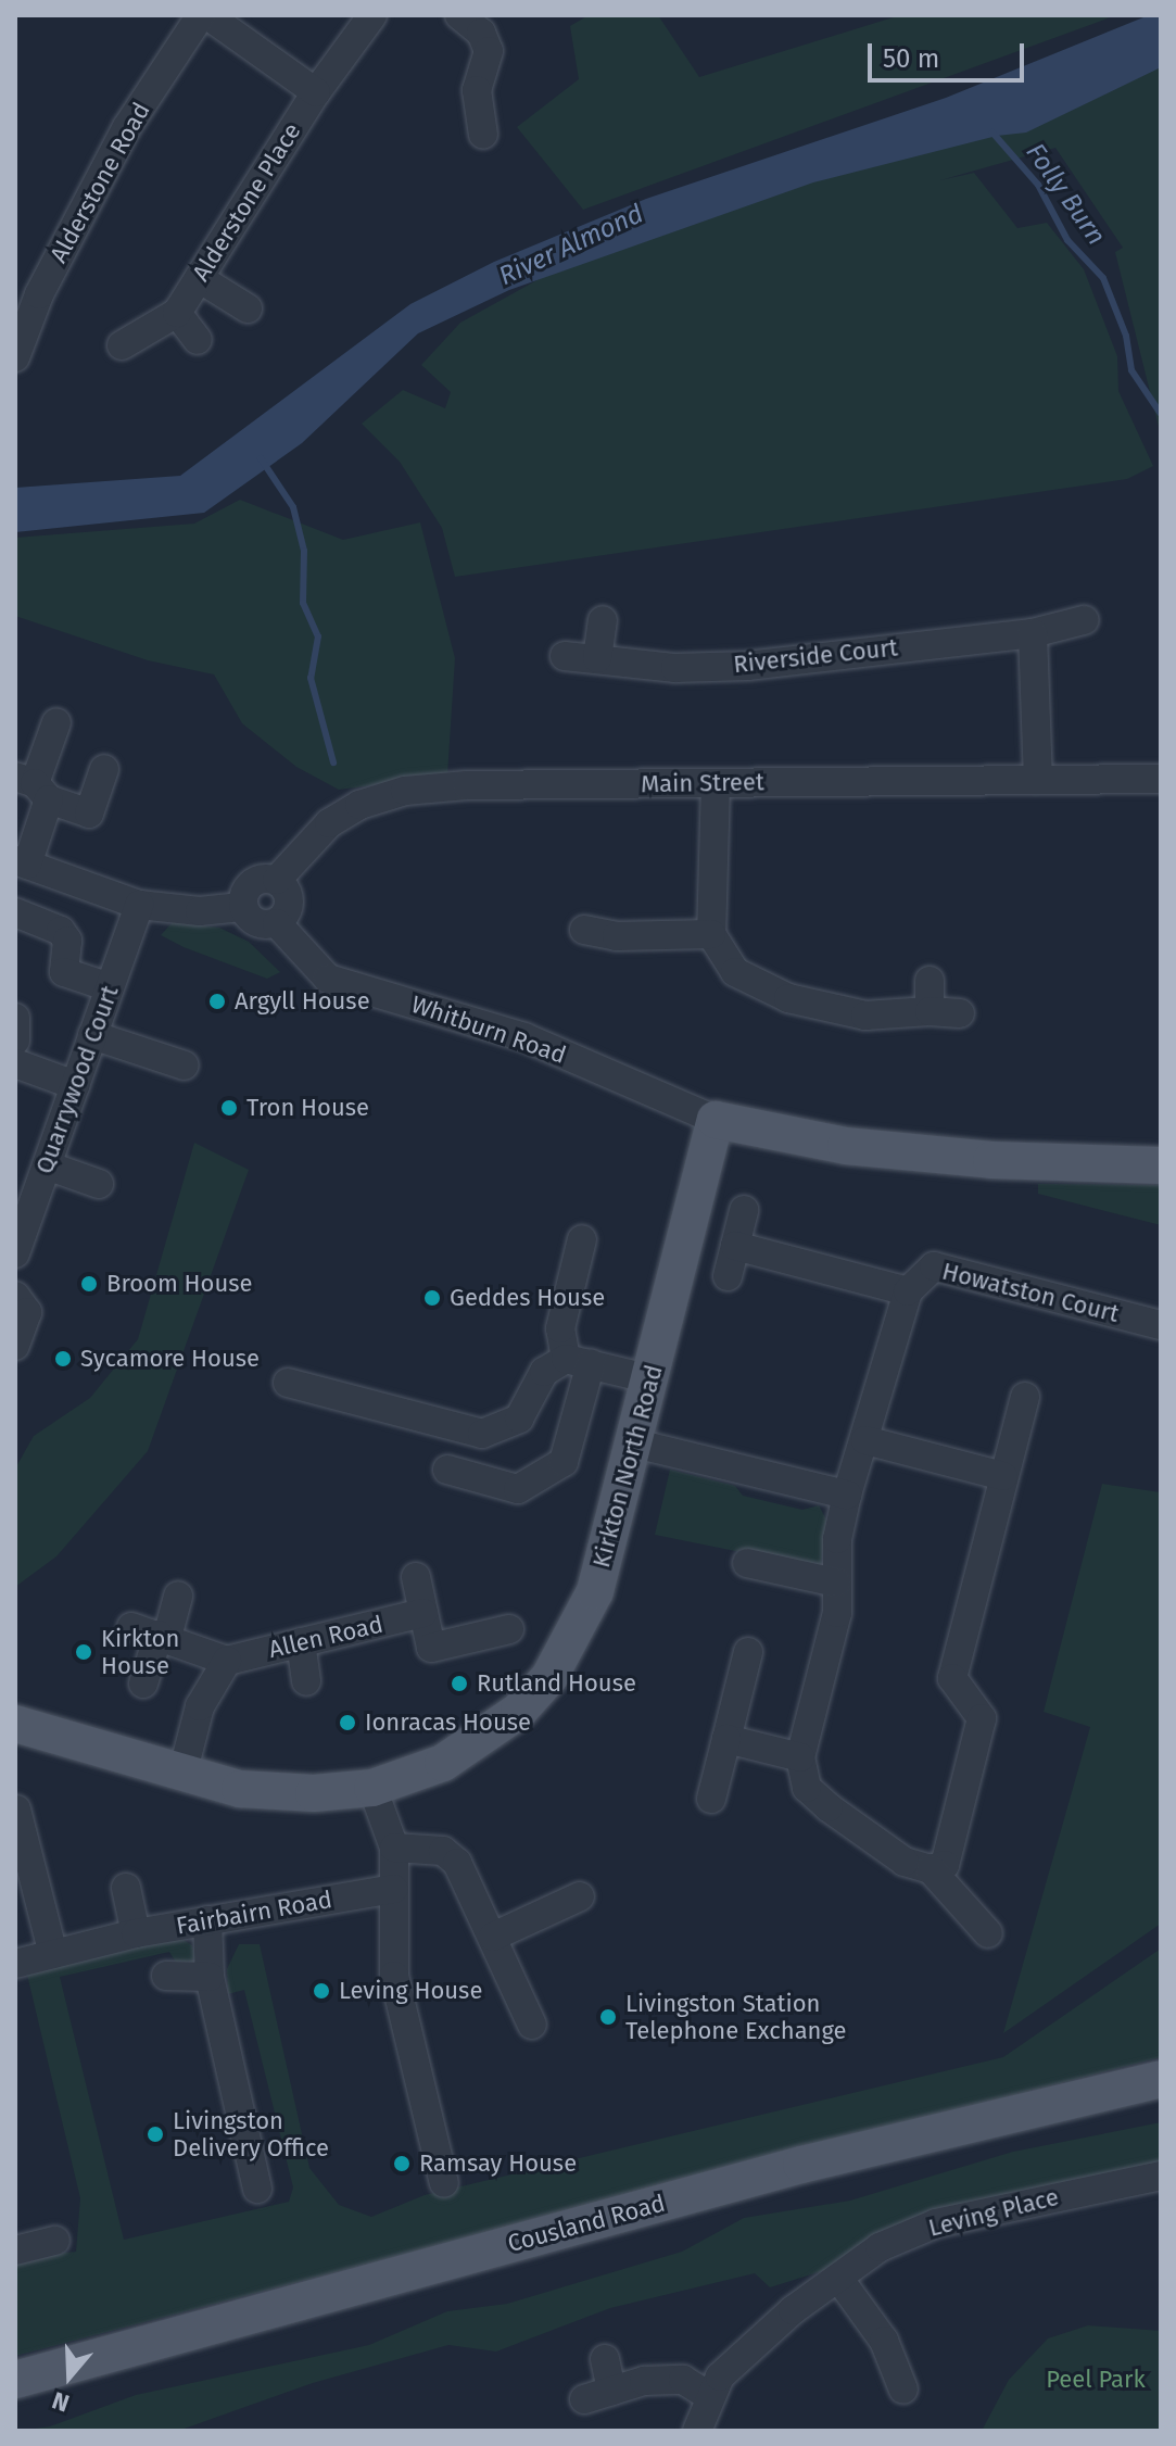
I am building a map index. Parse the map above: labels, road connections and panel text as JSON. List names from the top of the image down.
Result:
{
  "streets": {
    "main road": ["Kirkton North Road", "Cousland Road"],
    "street": [
      "Alderstone Road",
      "Alderstone Place",
      "Riverside Court",
      "Main Street",
      "Whitburn Road",
      "Quarrywood Court",
      "Howatston Court",
      "Allen Road",
      "Fairbairn Road",
      "Leving Place"
    ]
  },
  "crossings": [
    ["Main Street", "Whitburn Road"],
    ["Whitburn Road", "Kirkton North Road"]
  ],
  "water": ["Folly Burn", "River Almond"],
  "parks": ["Peel Park"],
  "places": [
    "Argyll House",
    "Tron House",
    "Broom House",
    "Geddes House",
    "Sycamore House",
    "Kirkton House",
    "Rutland House",
    "Ionracas House",
    "Leving House",
    "Livingston Station Telephone Exchange",
    "Livingston Delivery Office",
    "Ramsay House"
  ],
  "scale_bar": "50 m",
  "north": "bottom"
}
